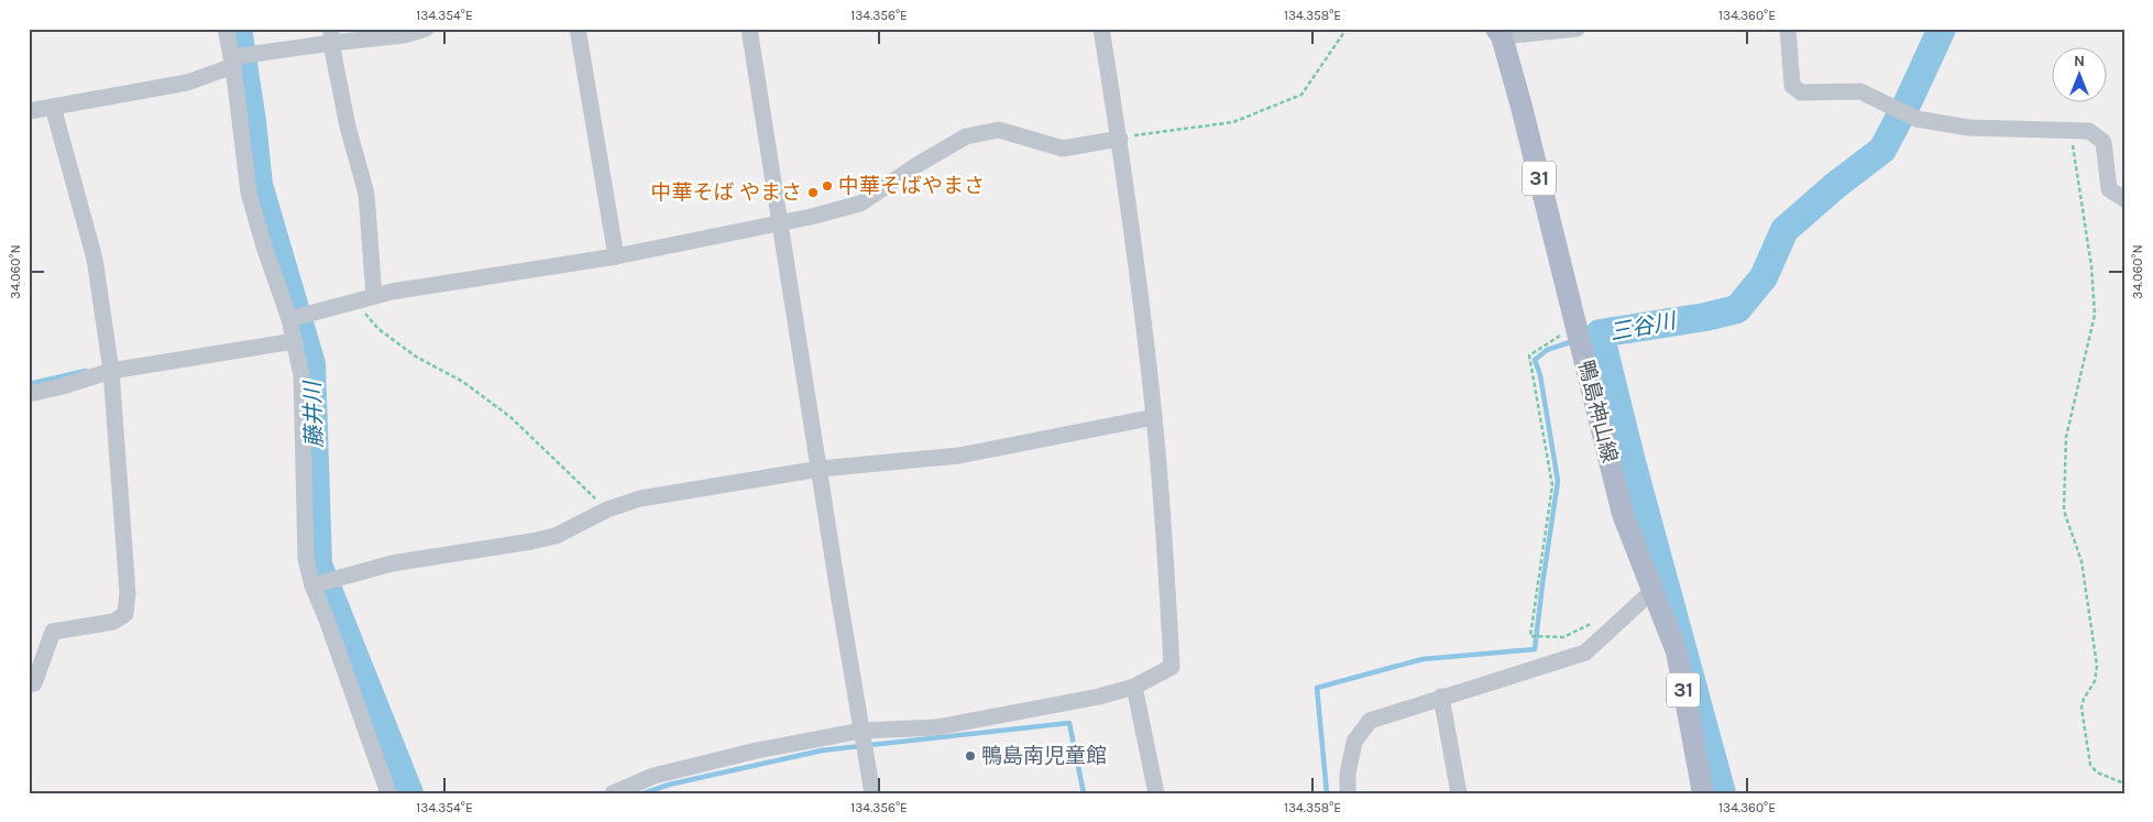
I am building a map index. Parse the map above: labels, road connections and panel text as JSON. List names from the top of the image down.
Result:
{
  "streets": {
    "main road": ["31", "鴨島神山線"]
  },
  "water": ["三谷川", "藤井川"],
  "places": ["中華そばやまさ", "中華そば やまさ", "鴨島南児童館"],
  "north": "top",
  "coordinates": [
    "134.354°E",
    "134.356°E",
    "134.358°E",
    "134.360°E",
    "34.060°N"
  ]
}
